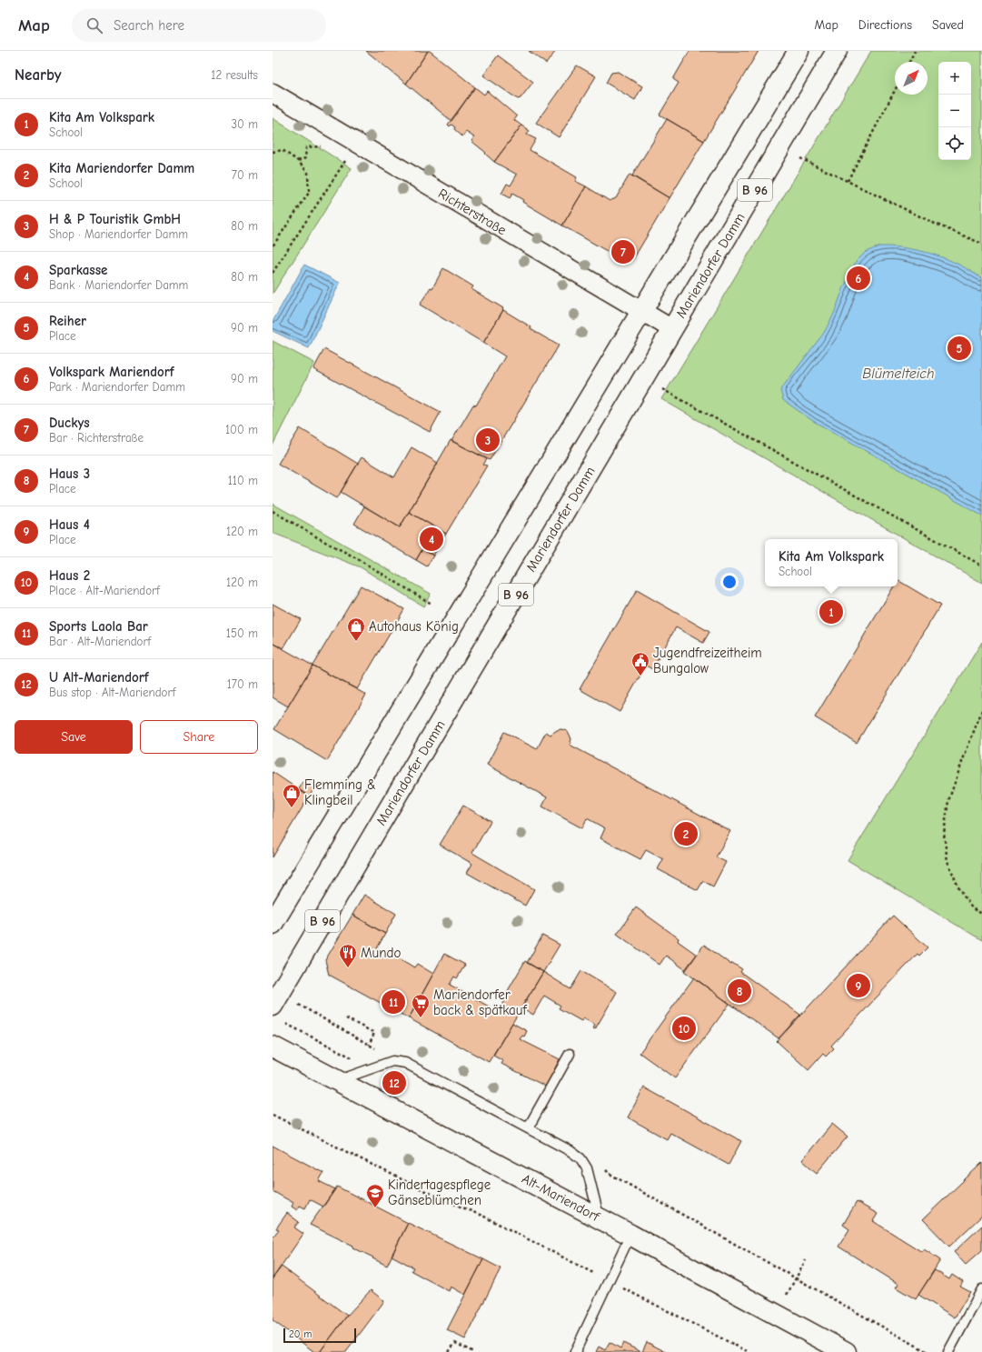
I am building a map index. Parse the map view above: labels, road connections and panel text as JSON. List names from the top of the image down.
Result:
{
  "streets": {
    "main road": ["B 96", "Mariendorfer Damm", "Alt-Mariendorf"],
    "street": ["Richterstraße"]
  },
  "crossings": [
    ["B 96", "Richterstraße"],
    ["Richterstraße", "Mariendorfer Damm"]
  ],
  "water": ["Blümelteich"],
  "places": {
    "shop": ["Autohaus König", "Flemming & Klingbeil"],
    "public building": ["Jugendfreizeitheim Bungalow"],
    "restaurant": ["Mundo"],
    "supermarket": ["Mariendorfer back & spätkauf"],
    "school or university": ["Kindertagespflege Gänseblümchen"]
  },
  "scale_bar": "20 m",
  "north": "top right",
  "page": {
    "header": "Map",
    "search": "Search here",
    "nav": ["Map", "Directions", "Saved"],
    "heading": ["Nearby", "12 results"],
    "map_buttons": ["+", "−"],
    "list": [
      {
        "mark": "1",
        "name": "Kita Am Volkspark",
        "note": "School",
        "value": "30 m"
      },
      {
        "mark": "2",
        "name": "Kita Mariendorfer Damm",
        "note": "School",
        "value": "70 m"
      },
      {
        "mark": "3",
        "name": "H & P Touristik GmbH",
        "note": "Shop · Mariendorfer Damm",
        "value": "80 m"
      },
      {
        "mark": "4",
        "name": "Sparkasse",
        "note": "Bank · Mariendorfer Damm",
        "value": "80 m"
      },
      {
        "mark": "5",
        "name": "Reiher",
        "note": "Place",
        "value": "90 m"
      },
      {
        "mark": "6",
        "name": "Volkspark Mariendorf",
        "note": "Park · Mariendorfer Damm",
        "value": "90 m"
      },
      {
        "mark": "7",
        "name": "Duckys",
        "note": "Bar · Richterstraße",
        "value": "100 m"
      },
      {
        "mark": "8",
        "name": "Haus 3",
        "note": "Place",
        "value": "110 m"
      },
      {
        "mark": "9",
        "name": "Haus 4",
        "note": "Place",
        "value": "120 m"
      },
      {
        "mark": "10",
        "name": "Haus 2",
        "note": "Place · Alt-Mariendorf",
        "value": "120 m"
      },
      {
        "mark": "11",
        "name": "Sports Laola Bar",
        "note": "Bar · Alt-Mariendorf",
        "value": "150 m"
      },
      {
        "mark": "12",
        "name": "U Alt-Mariendorf",
        "note": "Bus stop · Alt-Mariendorf",
        "value": "170 m"
      }
    ],
    "pins": [
      "7",
      "6",
      "5",
      "3",
      "4",
      "1",
      "2",
      "9",
      "8",
      "11",
      "10",
      "12"
    ],
    "popup": ["Kita Am Volkspark", "School"],
    "buttons": ["Save", "Share"],
    "scale": "20 m"
  }
}
